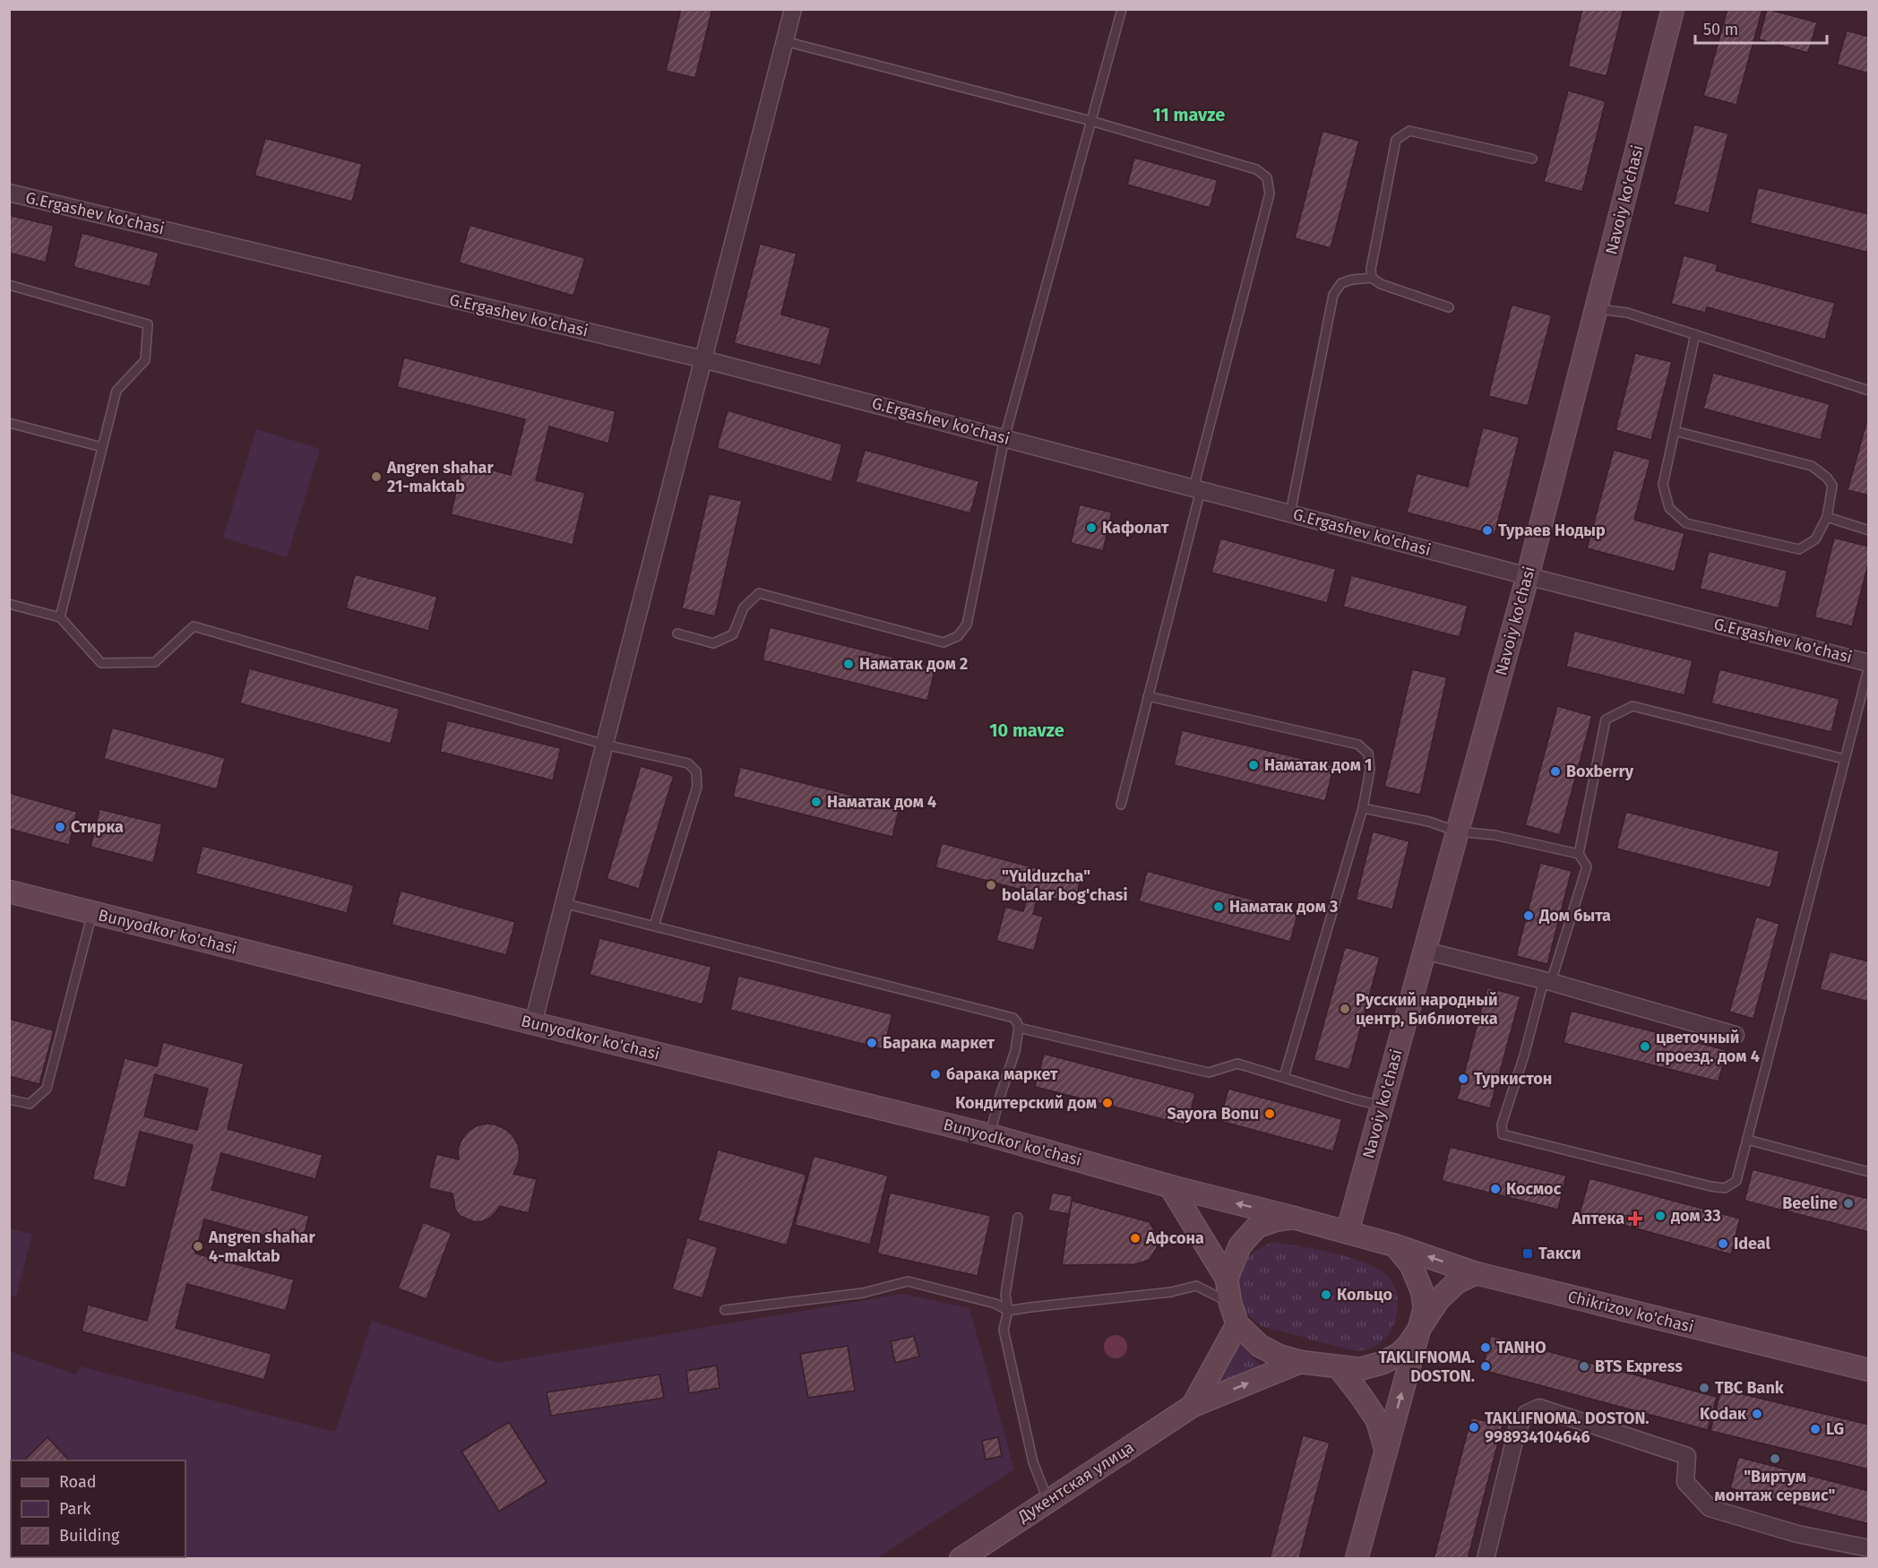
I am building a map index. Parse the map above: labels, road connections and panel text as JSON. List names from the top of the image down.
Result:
{
  "streets": {
    "main road": [
      "Navoiy ko'chasi",
      "Bunyodkor ko'chasi",
      "Chikrizov ko'chasi",
      "Дукентская улица"
    ],
    "street": ["G.Ergashev ko'chasi"]
  },
  "crossings": [
    ["Navoiy ko'chasi", "G.Ergashev ko'chasi"],
    ["Navoiy ko'chasi", "Chikrizov ko'chasi"],
    ["Navoiy ko'chasi", "Дукентская улица"],
    ["Chikrizov ko'chasi", "Дукентская улица"]
  ],
  "districts": ["11 mavze", "10 mavze"],
  "places": {
    "other": [
      "Angren shahar 21-maktab",
      "Кафолат",
      "Тураев Нодыр",
      "Наматак дом 2",
      "Наматак дом 1",
      "Boxberry",
      "Наматак дом 4",
      "Стирка",
      "\"Yulduzcha\" bolalar bog'chasi",
      "Наматак дом 3",
      "Дом быта",
      "Русский народный центр, Библиотека",
      "Барака маркет",
      "цветочный проезд. дом 4",
      "барака маркет",
      "Туркистон",
      "Кондитерский дом",
      "Sayora Bonu",
      "Космос",
      "Beeline",
      "дом 33",
      "Афсона",
      "Ideal",
      "Angren shahar 4-maktab",
      "Кольцо",
      "TANHO",
      "TAKLIFNOMA. DOSTON.",
      "BTS Express",
      "TBC Bank",
      "Kodaк",
      "TAKLIFNOMA. DOSTON. 998934104646",
      "LG",
      "\"Виртум монтаж сервис\""
    ],
    "health": ["Аптека"],
    "transit": ["Такси"]
  },
  "legend": ["Road", "Park", "Building"],
  "scale_bar": "50 m"
}
